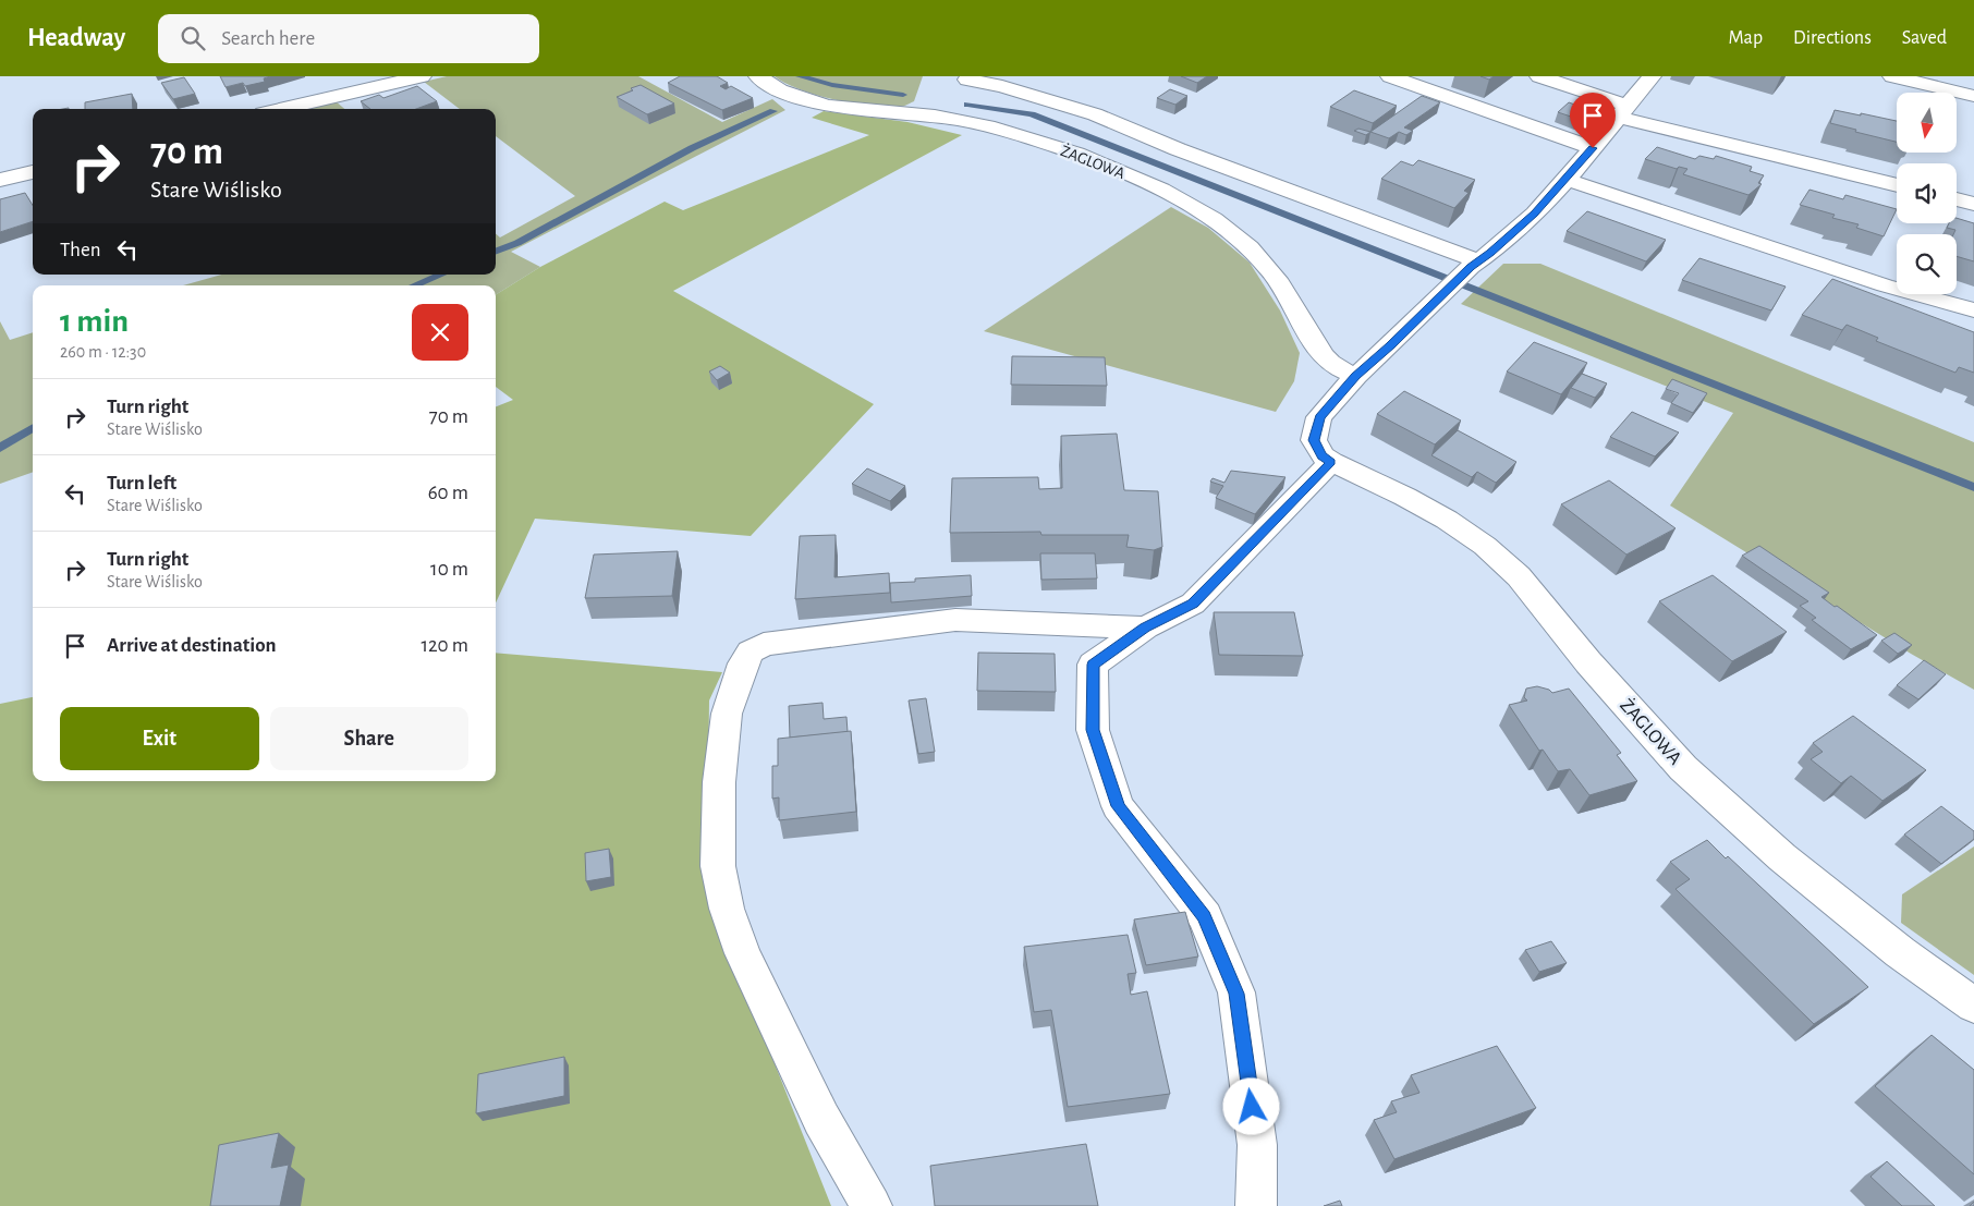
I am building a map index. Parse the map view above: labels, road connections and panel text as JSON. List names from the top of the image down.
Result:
{
  "streets": {
    "street": ["ŻAGLOWA"]
  },
  "north": "bottom",
  "page": {
    "header": "Headway",
    "search": "Search here",
    "nav": ["Map", "Directions", "Saved"],
    "turn": ["70 m", "Stare Wiślisko"],
    "then": "Then",
    "heading": ["1 min", "260 m · 12:30"],
    "list": [
      {
        "name": "Turn right",
        "note": "Stare Wiślisko",
        "value": "70 m"
      },
      {
        "name": "Turn left",
        "note": "Stare Wiślisko",
        "value": "60 m"
      },
      {
        "name": "Turn right",
        "note": "Stare Wiślisko",
        "value": "10 m"
      },
      {
        "name": "Arrive at destination",
        "value": "120 m"
      }
    ],
    "buttons": ["Exit", "Share"]
  }
}
